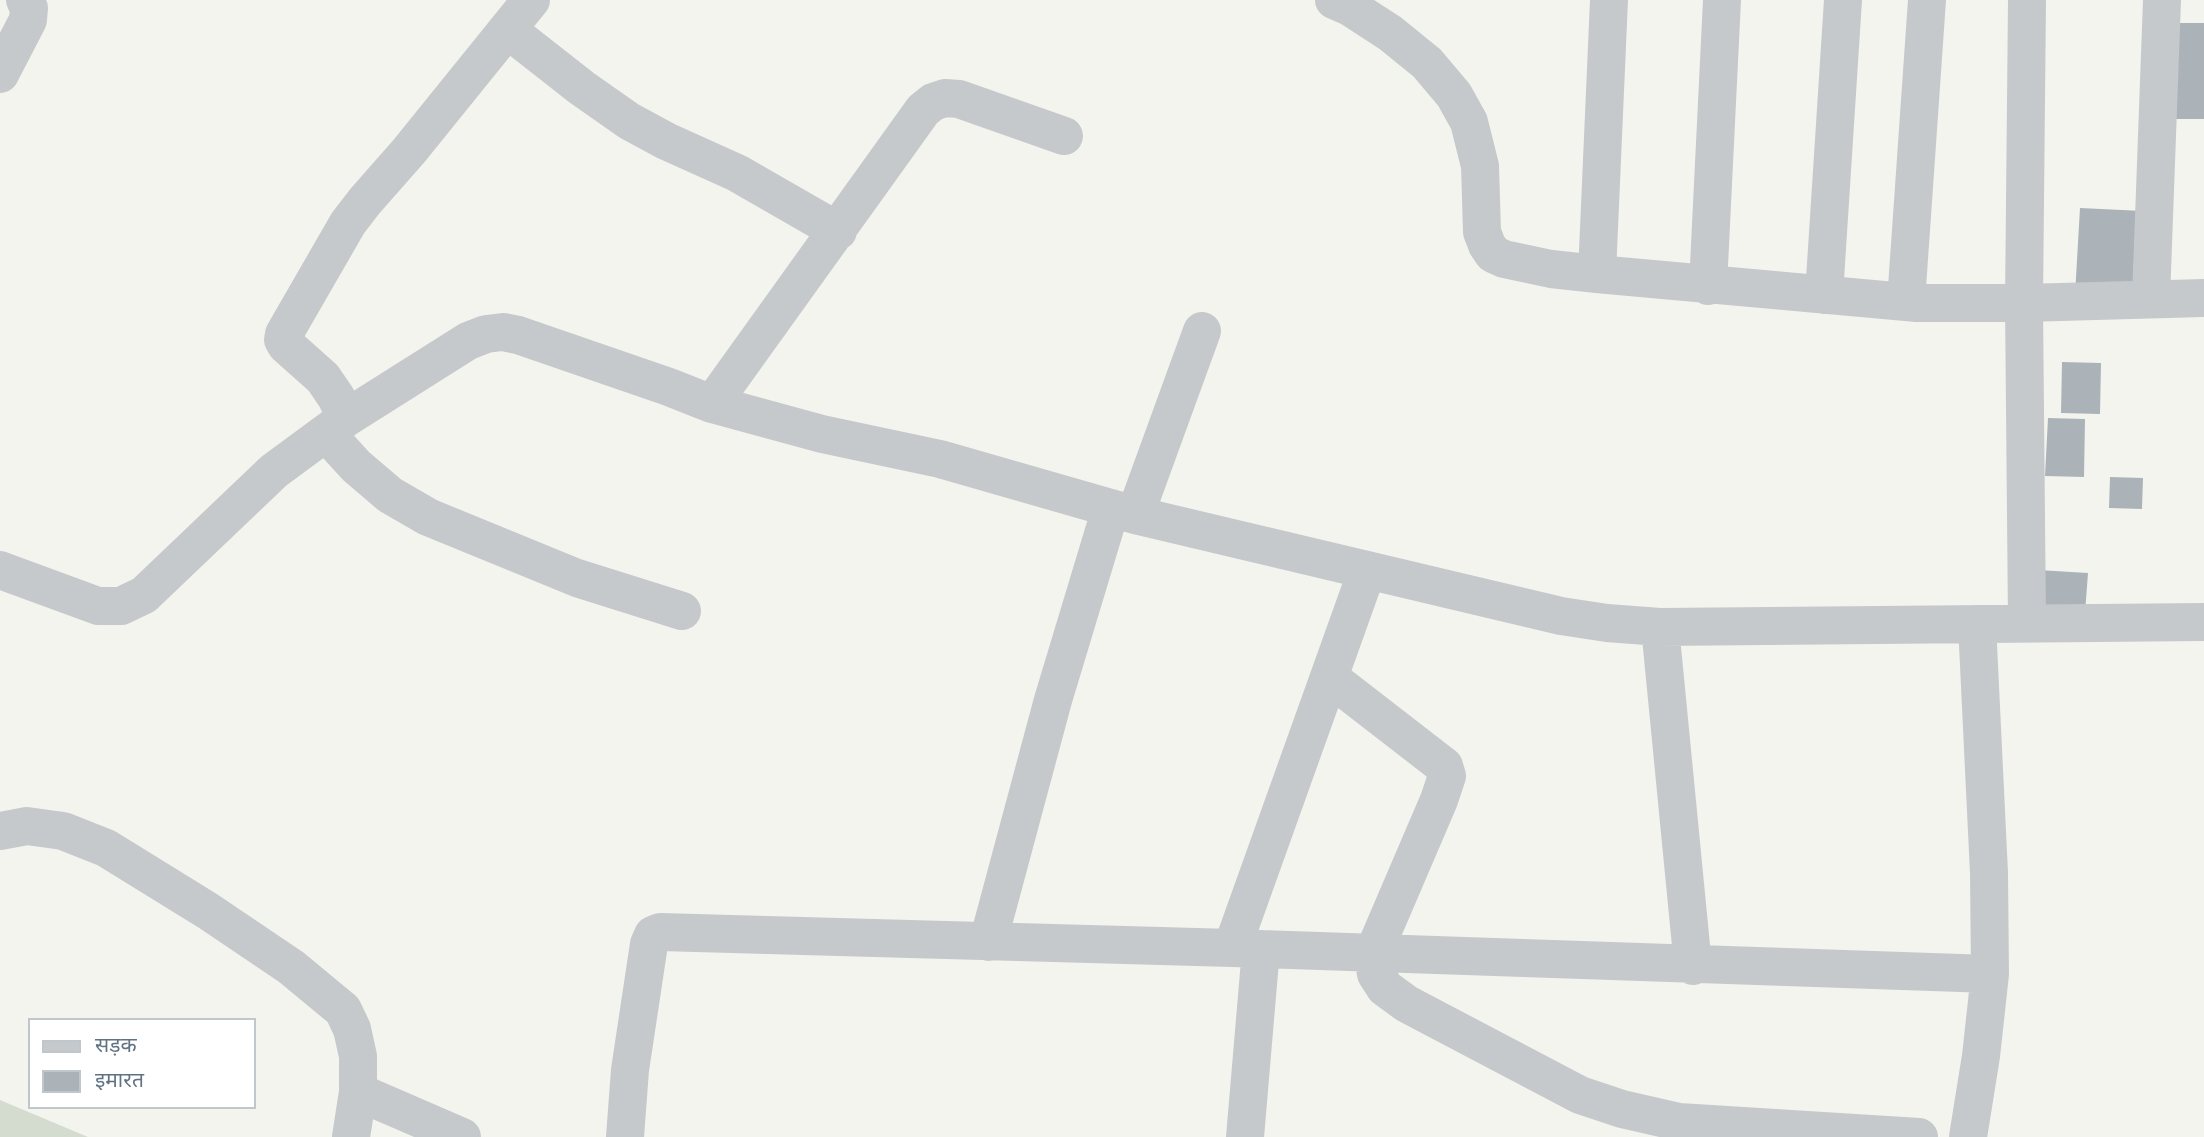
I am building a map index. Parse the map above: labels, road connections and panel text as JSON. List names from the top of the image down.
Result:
{
  "legend": ["सड़क", "इमारत"]
}
